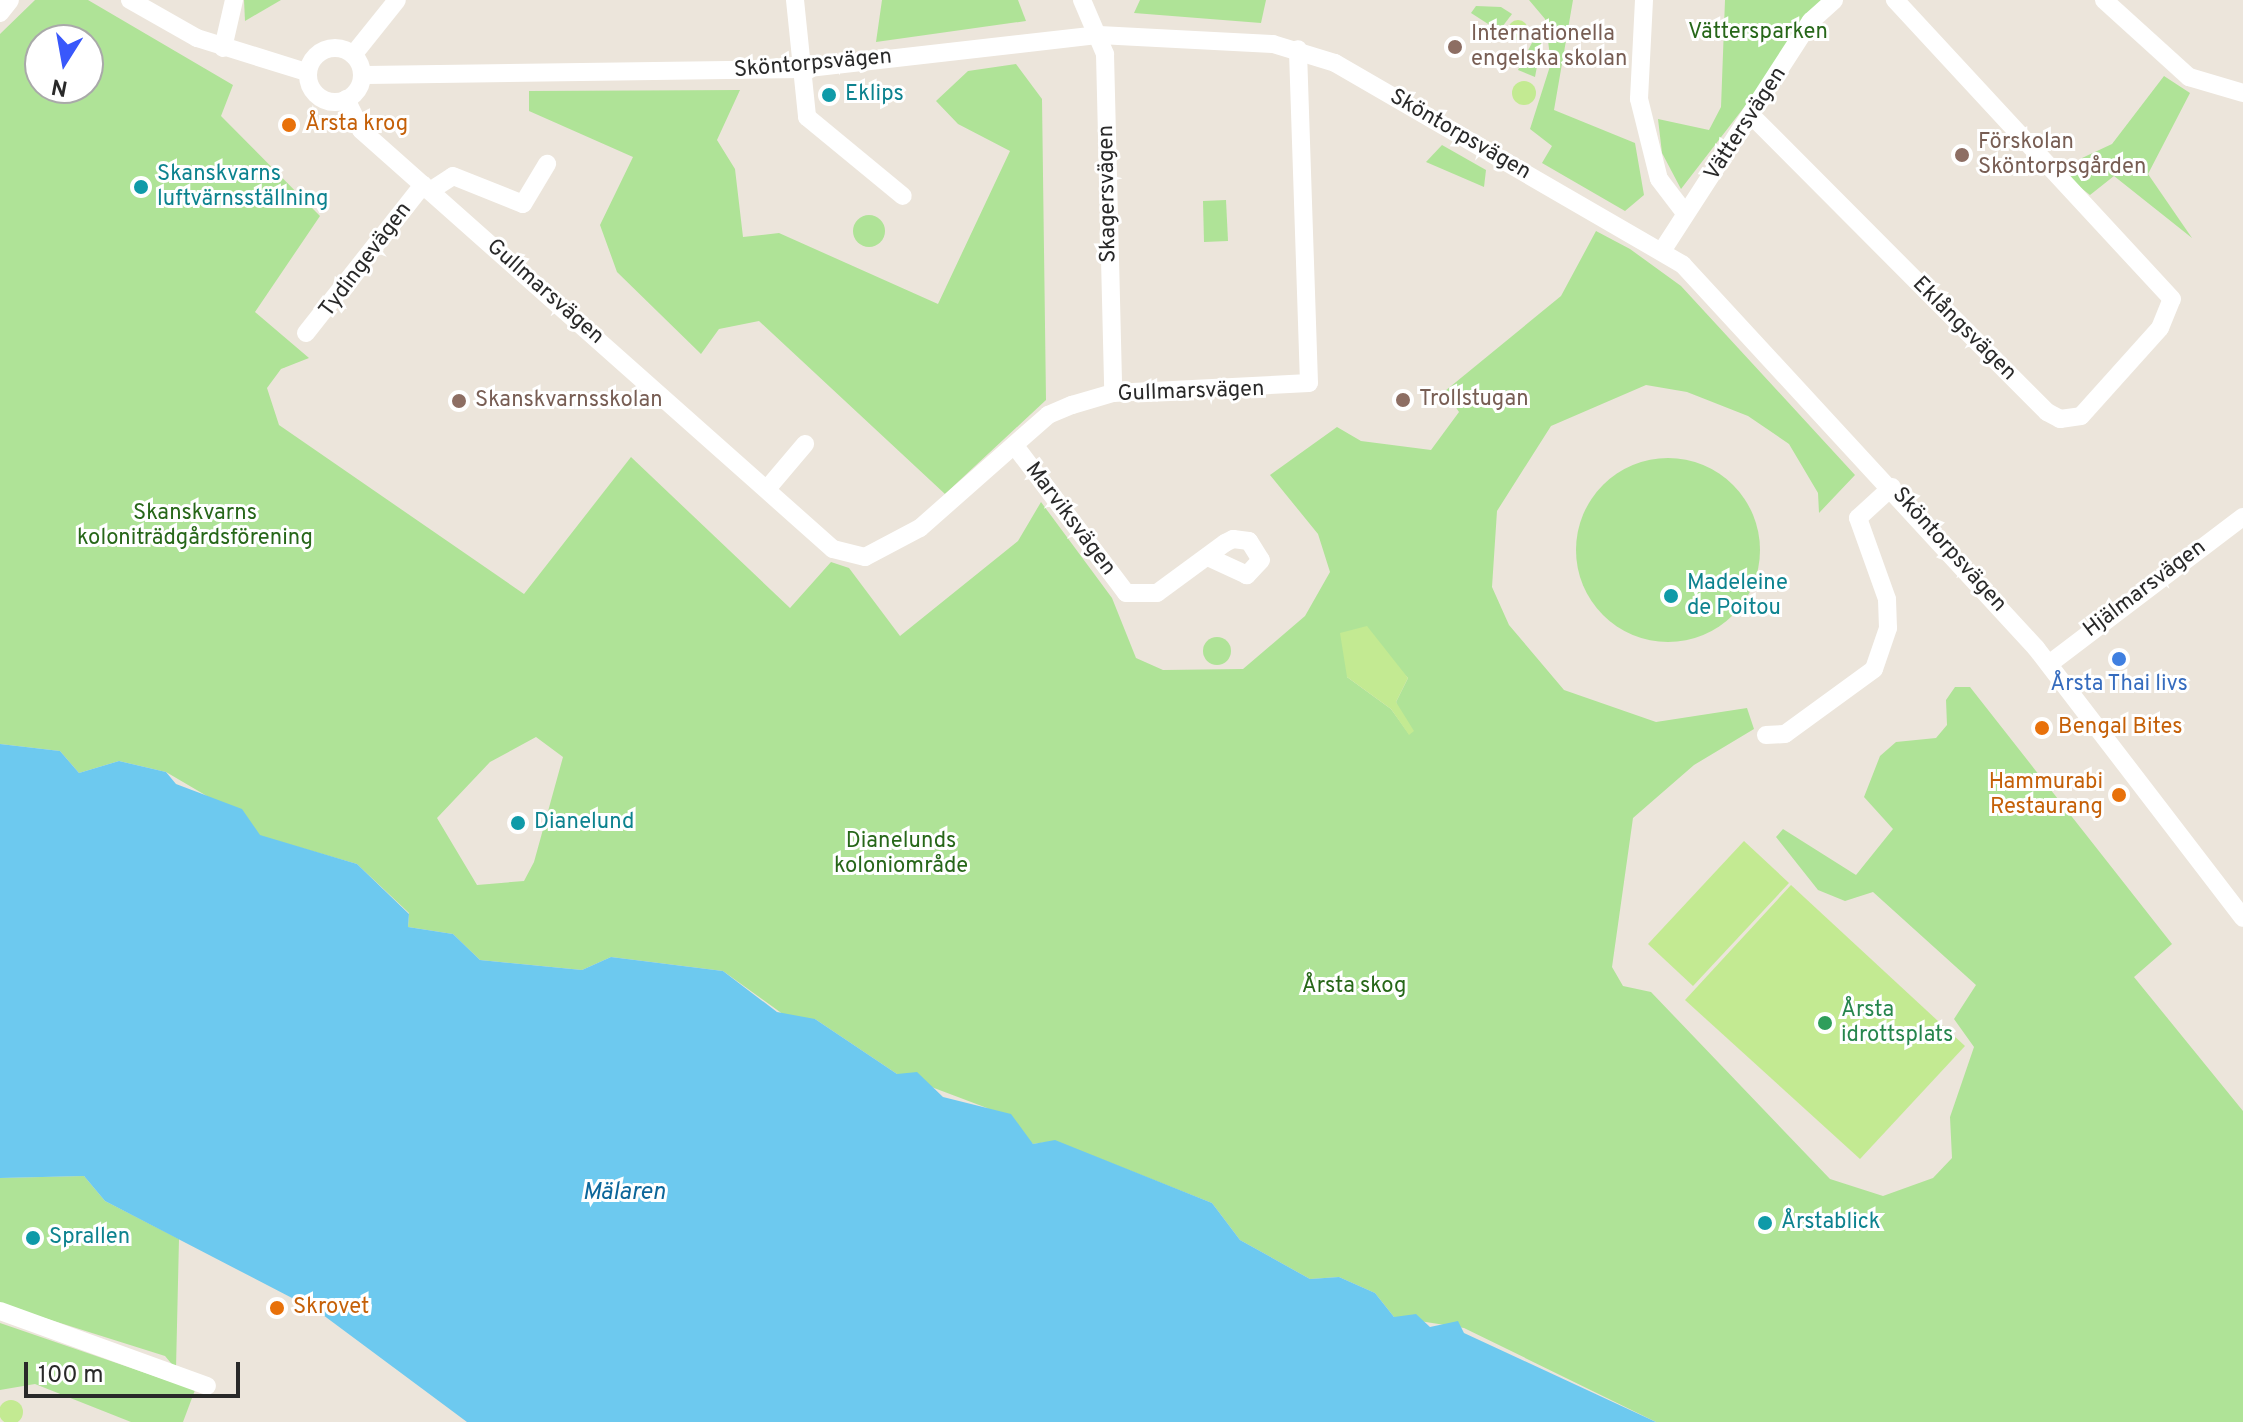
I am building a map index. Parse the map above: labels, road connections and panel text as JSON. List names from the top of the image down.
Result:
{
  "streets": {
    "street": [
      "Sköntorpsvägen",
      "Vättersvägen",
      "Skagersvägen",
      "Tydingevägen",
      "Gullmarsvägen",
      "Eklångsvägen",
      "Marviksvägen",
      "Hjälmarsvägen"
    ]
  },
  "crossings": [
    ["Sköntorpsvägen", "Vättersvägen"],
    ["Sköntorpsvägen", "Skagersvägen"],
    ["Sköntorpsvägen", "Gullmarsvägen"],
    ["Sköntorpsvägen", "Hjälmarsvägen"],
    ["Vättersvägen", "Eklångsvägen"],
    ["Skagersvägen", "Gullmarsvägen"],
    ["Tydingevägen", "Gullmarsvägen"],
    ["Gullmarsvägen", "Marviksvägen"]
  ],
  "water": ["Mälaren"],
  "parks": [
    "Vättersparken",
    "Skanskvarns koloniträdgårdsförening",
    "Dianelunds koloniområde",
    "Årsta skog"
  ],
  "places": [
    "Internationella engelska skolan",
    "Eklips",
    "Årsta krog",
    "Förskolan Sköntorpsgården",
    "Skanskvarns luftvärnsställning",
    "Trollstugan",
    "Skanskvarnsskolan",
    "Madeleine de Poitou",
    "Årsta Thai livs",
    "Bengal Bites",
    "Hammurabi Restaurang",
    "Dianelund",
    "Årsta idrottsplats",
    "Årstablick",
    "Sprallen",
    "Skrovet"
  ],
  "scale_bar": "100 m",
  "north": "bottom"
}
